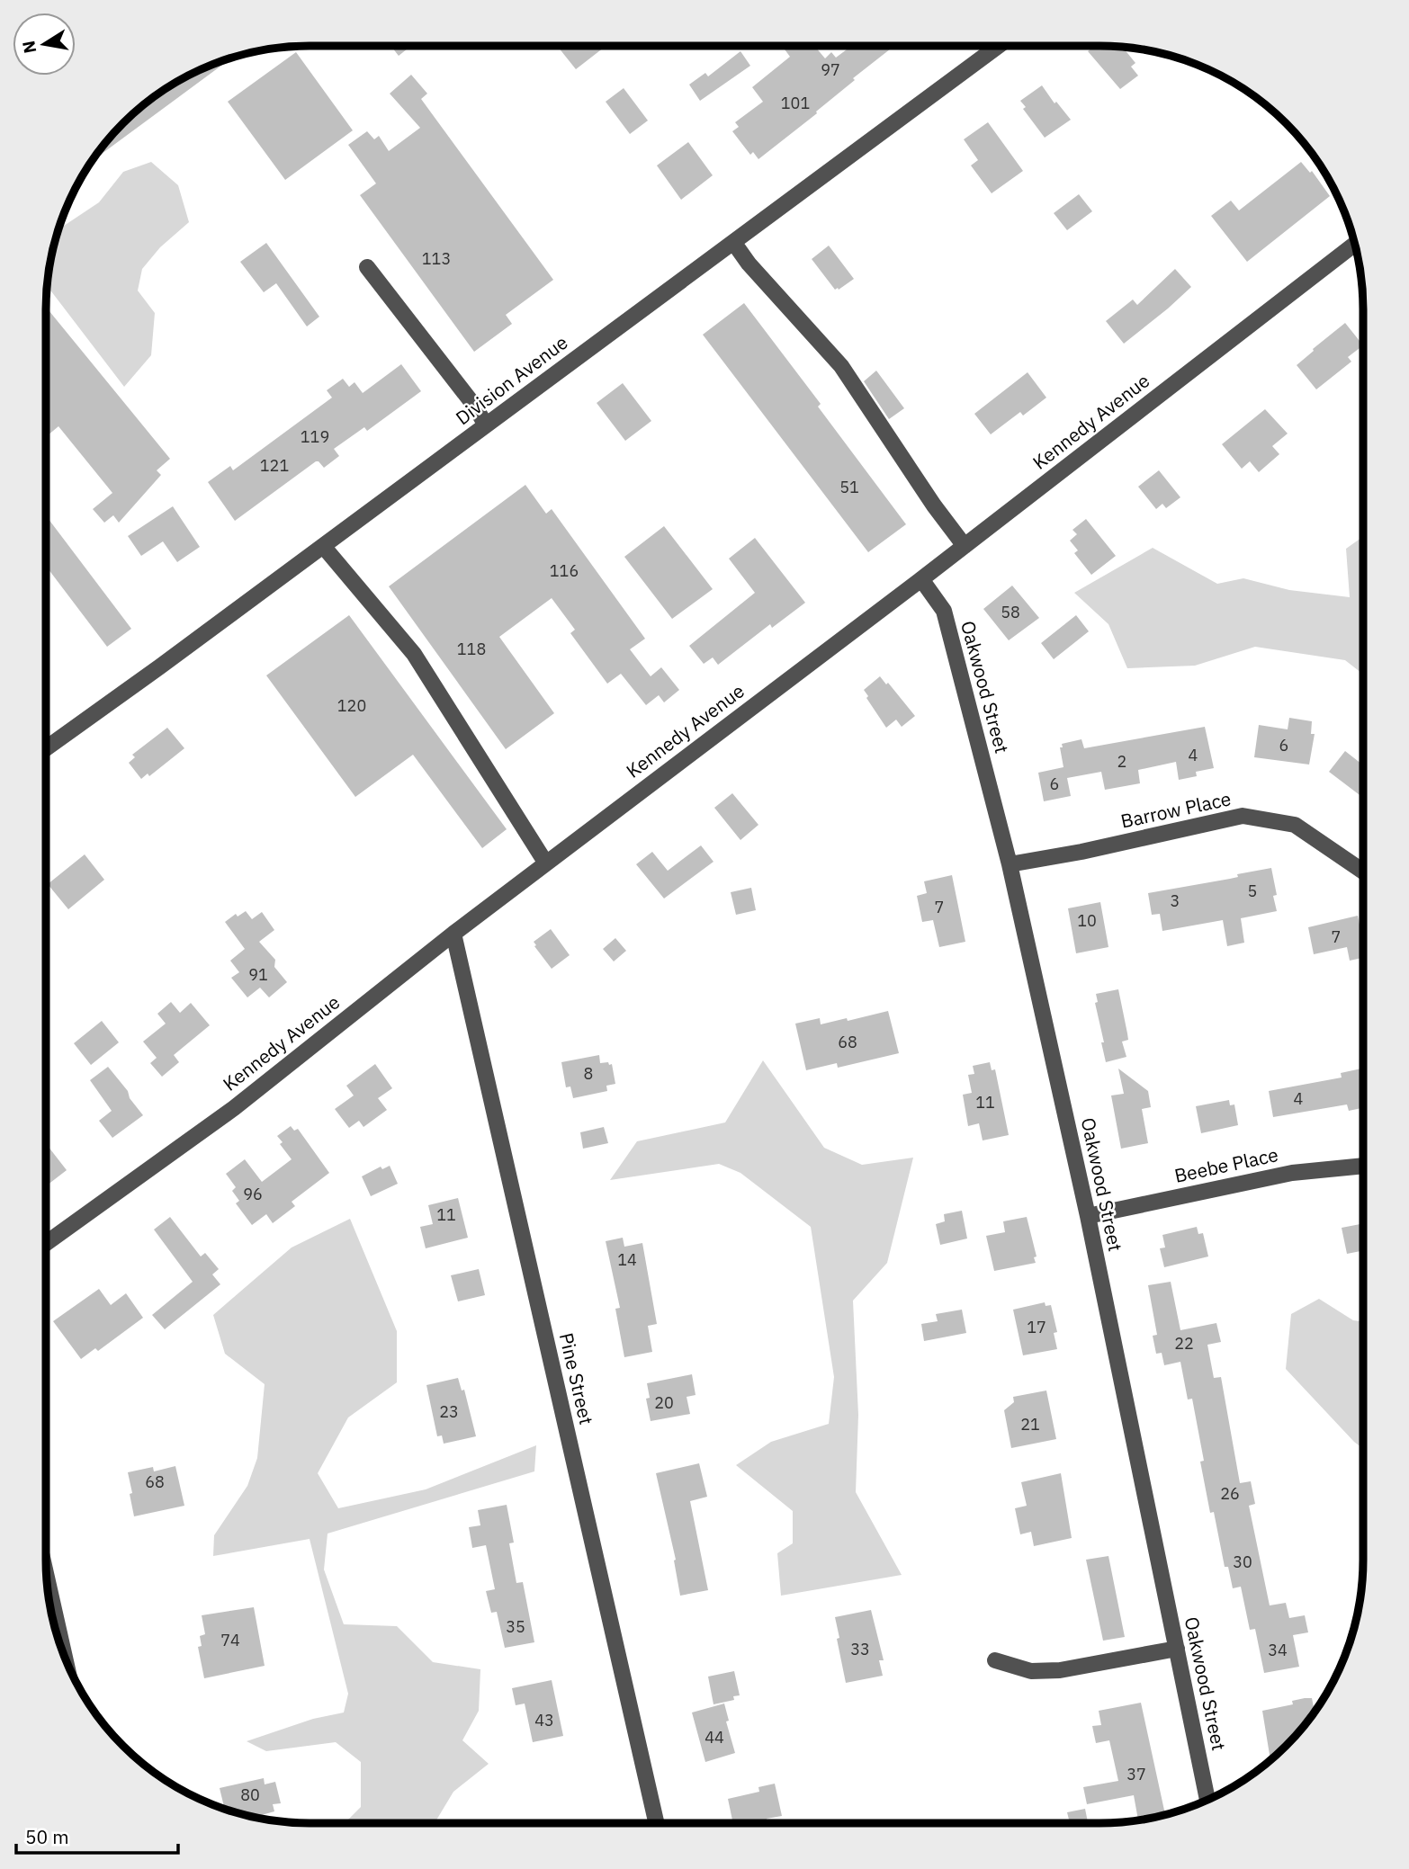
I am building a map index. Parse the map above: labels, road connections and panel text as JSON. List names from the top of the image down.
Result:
{
  "streets": {
    "street": [
      "Division Avenue",
      "Kennedy Avenue",
      "Oakwood Street",
      "Barrow Place",
      "Beebe Place",
      "Pine Street"
    ]
  },
  "crossings": [
    ["Kennedy Avenue", "Oakwood Street"],
    ["Kennedy Avenue", "Pine Street"],
    ["Oakwood Street", "Barrow Place"],
    ["Oakwood Street", "Beebe Place"]
  ],
  "house_numbers": [
    "97",
    "101",
    "113",
    "119",
    "121",
    "51",
    "116",
    "58",
    "118",
    "120",
    "6",
    "4",
    "2",
    "6",
    "5",
    "3",
    "7",
    "10",
    "7",
    "91",
    "68",
    "8",
    "4",
    "11",
    "96",
    "11",
    "14",
    "17",
    "22",
    "20",
    "23",
    "21",
    "68",
    "26",
    "30",
    "35",
    "74",
    "33",
    "34",
    "43",
    "44",
    "37",
    "80"
  ],
  "scale_bar": "50 m",
  "north": "left"
}
